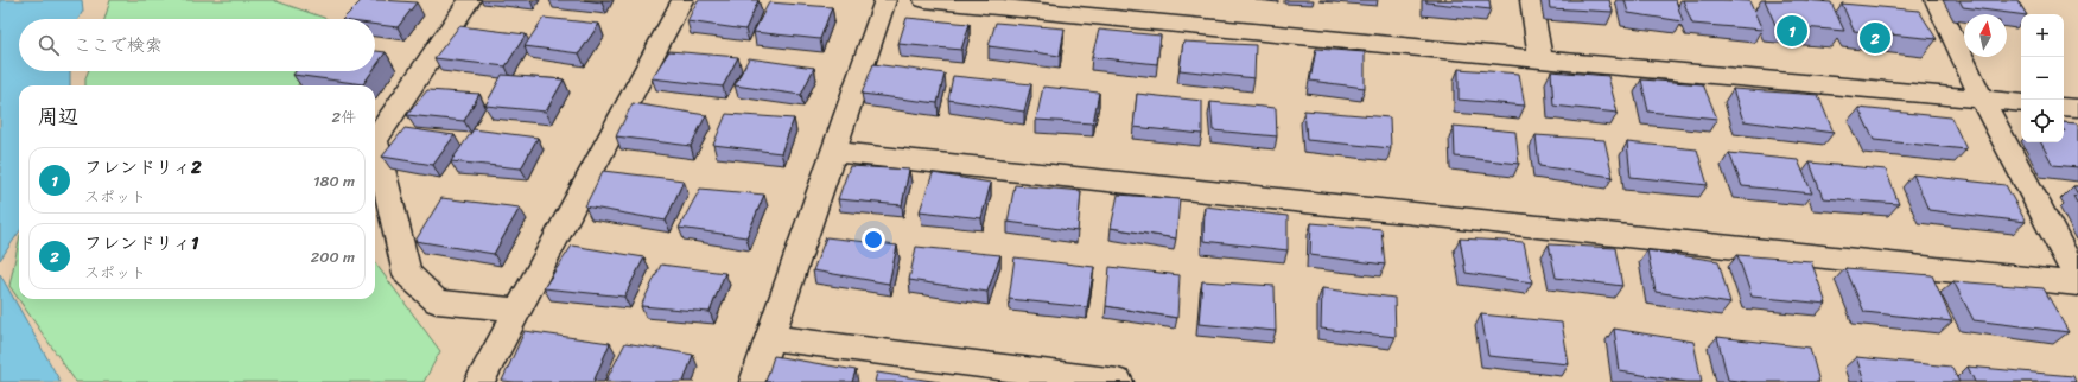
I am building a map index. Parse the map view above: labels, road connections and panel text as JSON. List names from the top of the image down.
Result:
{
  "north": "top",
  "page": {
    "pins": ["1", "2"],
    "map_buttons": ["+", "−"],
    "search": "ここで検索",
    "heading": ["周辺", "2件"],
    "list": [
      {
        "mark": "1",
        "name": "フレンドリィ2",
        "note": "スポット",
        "value": "180 m"
      },
      {
        "mark": "2",
        "name": "フレンドリィ1",
        "note": "スポット",
        "value": "200 m"
      }
    ]
  }
}
